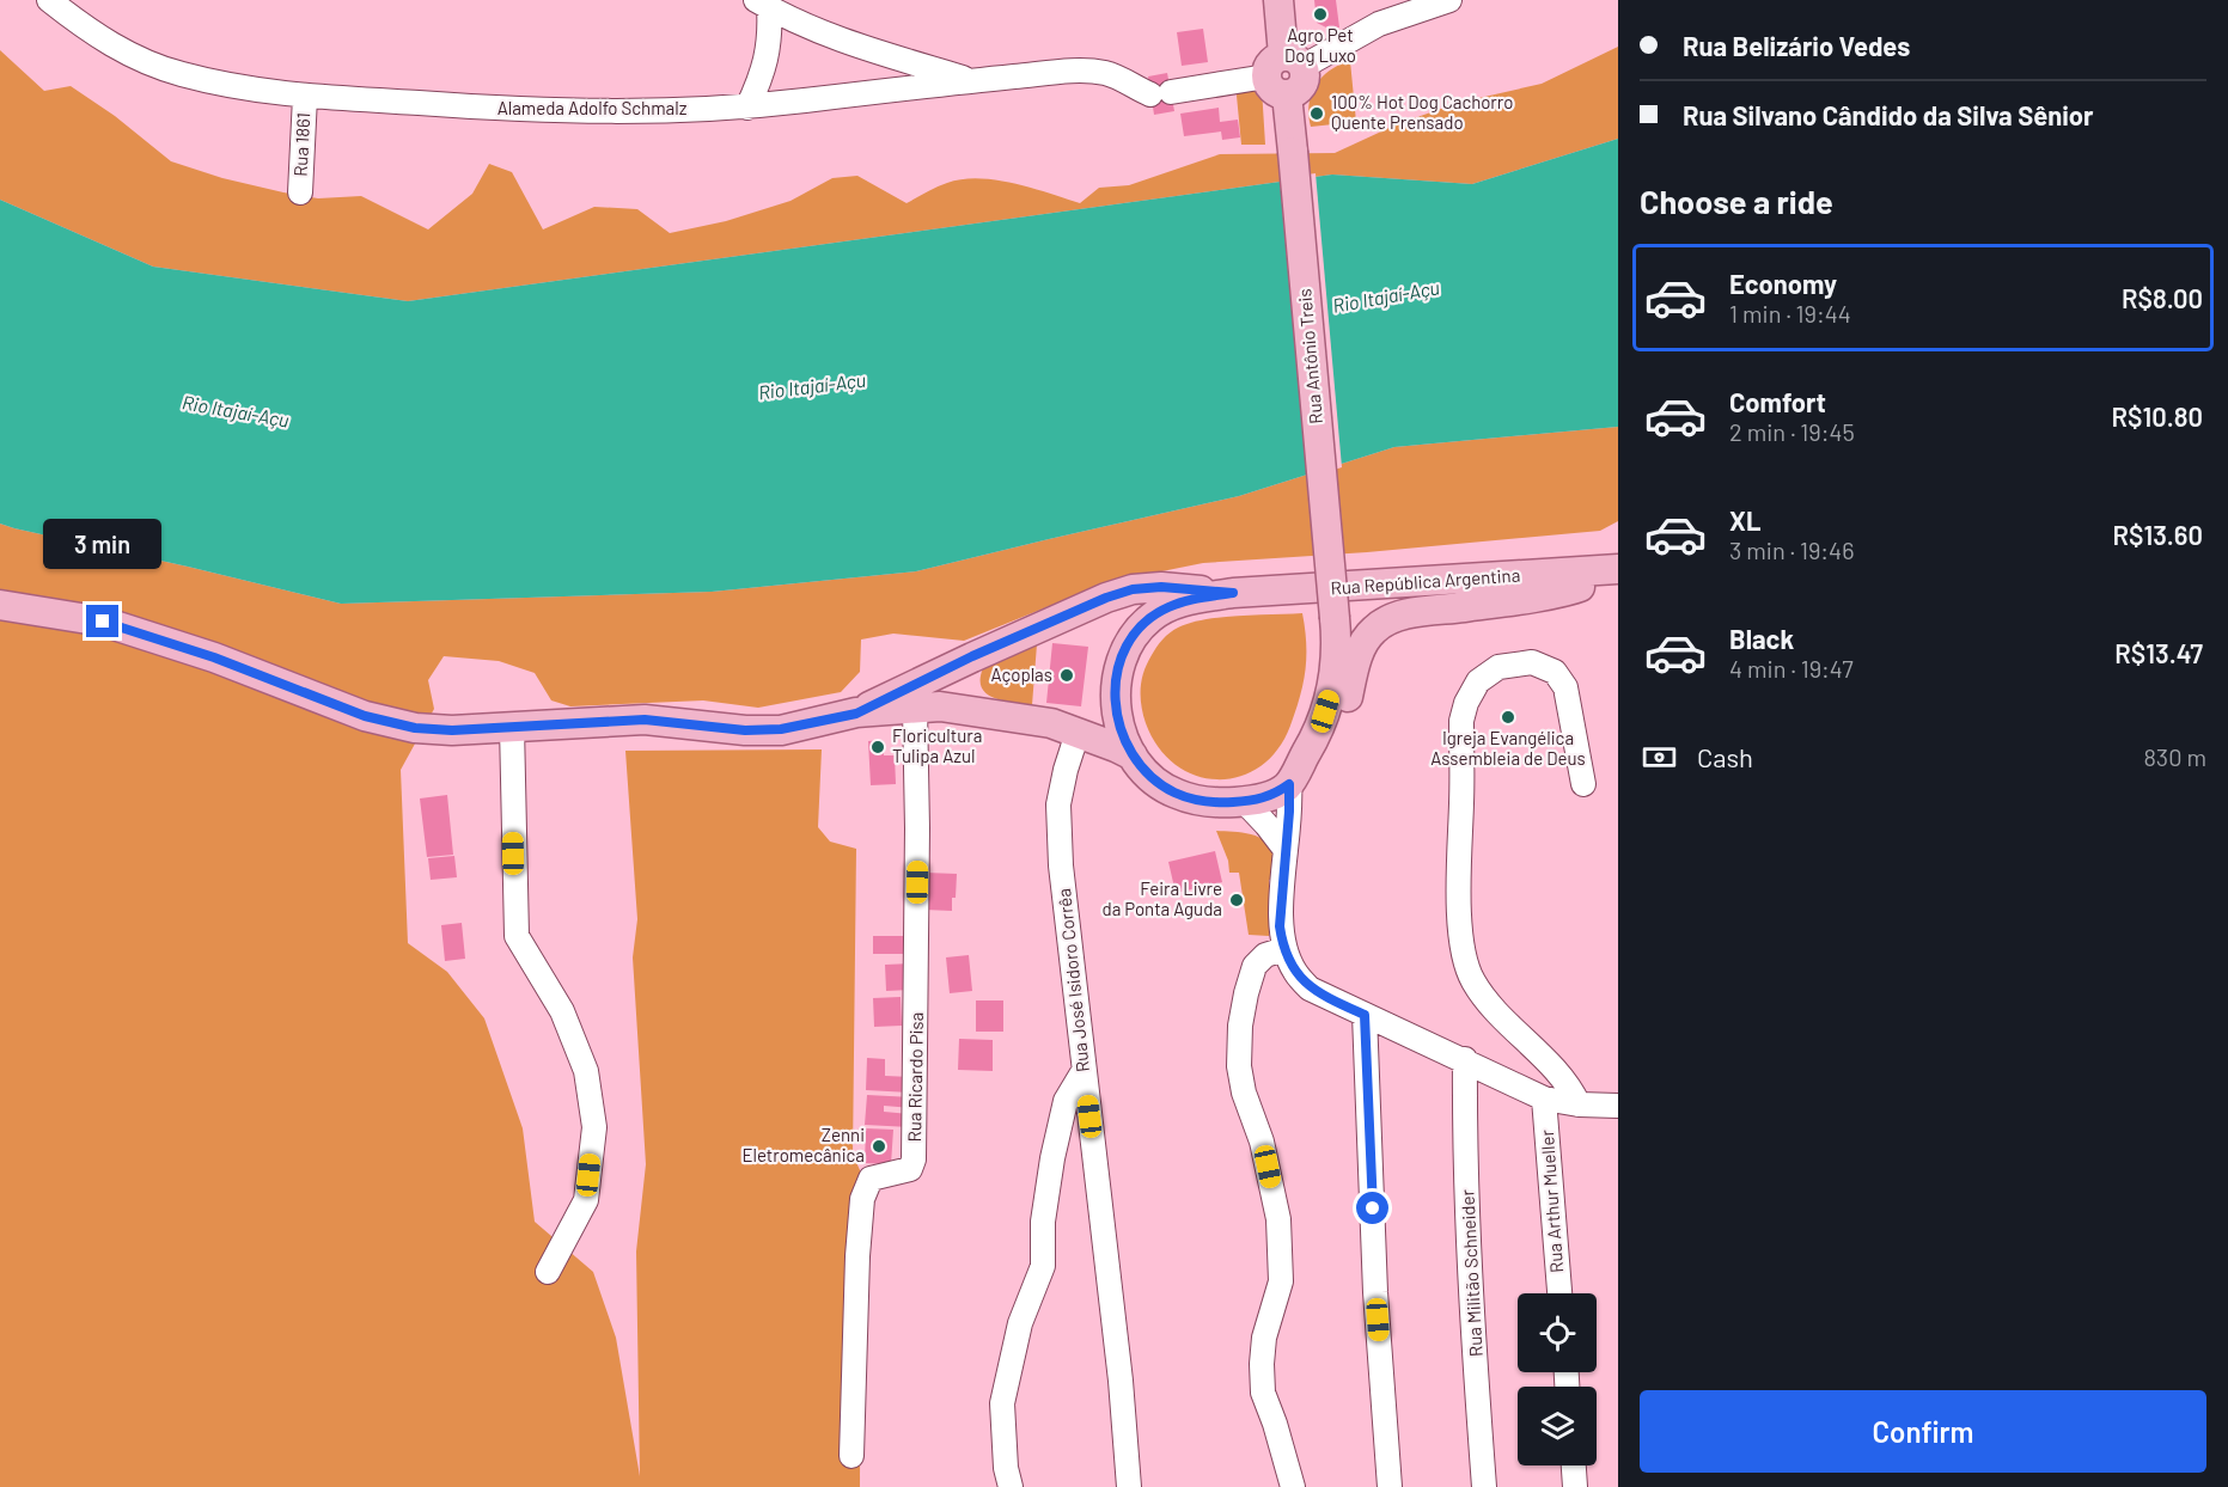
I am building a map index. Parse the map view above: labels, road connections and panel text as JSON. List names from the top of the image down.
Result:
{
  "streets": {
    "main road": ["Rua Antônio Treis", "Rua República Argentina"],
    "street": [
      "Alameda Adolfo Schmalz",
      "Rua 1861",
      "Rua José Isidoro Corrêa",
      "Rua Ricardo Pisa",
      "Rua Arthur Mueller",
      "Rua Militão Schneider"
    ]
  },
  "crossings": [
    ["Alameda Adolfo Schmalz", "Rua 1861"],
    ["Alameda Adolfo Schmalz", "Rua Antônio Treis"]
  ],
  "water": ["Rio Itajaí-Açu"],
  "places": [
    "Agro Pet Dog Luxo",
    "100% Hot Dog Cachorro Quente Prensado",
    "Açoplas",
    "Igreja Evangélica Assembleia de Deus",
    "Floricultura Tulipa Azul",
    "Feira Livre da Ponta Aguda",
    "Zenni Eletromecânica"
  ],
  "page": {
    "banner": ["Rua Belizário Vedes", "Rua Silvano Cândido da Silva Sênior"],
    "heading": "Choose a ride",
    "list": [
      {
        "name": "Economy",
        "note": "1 min · 19:44",
        "value": "R$8.00"
      },
      {
        "name": "Comfort",
        "note": "2 min · 19:45",
        "value": "R$10.80"
      },
      {
        "name": "XL",
        "note": "3 min · 19:46",
        "value": "R$13.60"
      },
      {
        "name": "Black",
        "note": "4 min · 19:47",
        "value": "R$13.47"
      }
    ],
    "bubble": "3 min",
    "pay": ["Cash", "830 m"],
    "buttons": "Confirm"
  }
}
